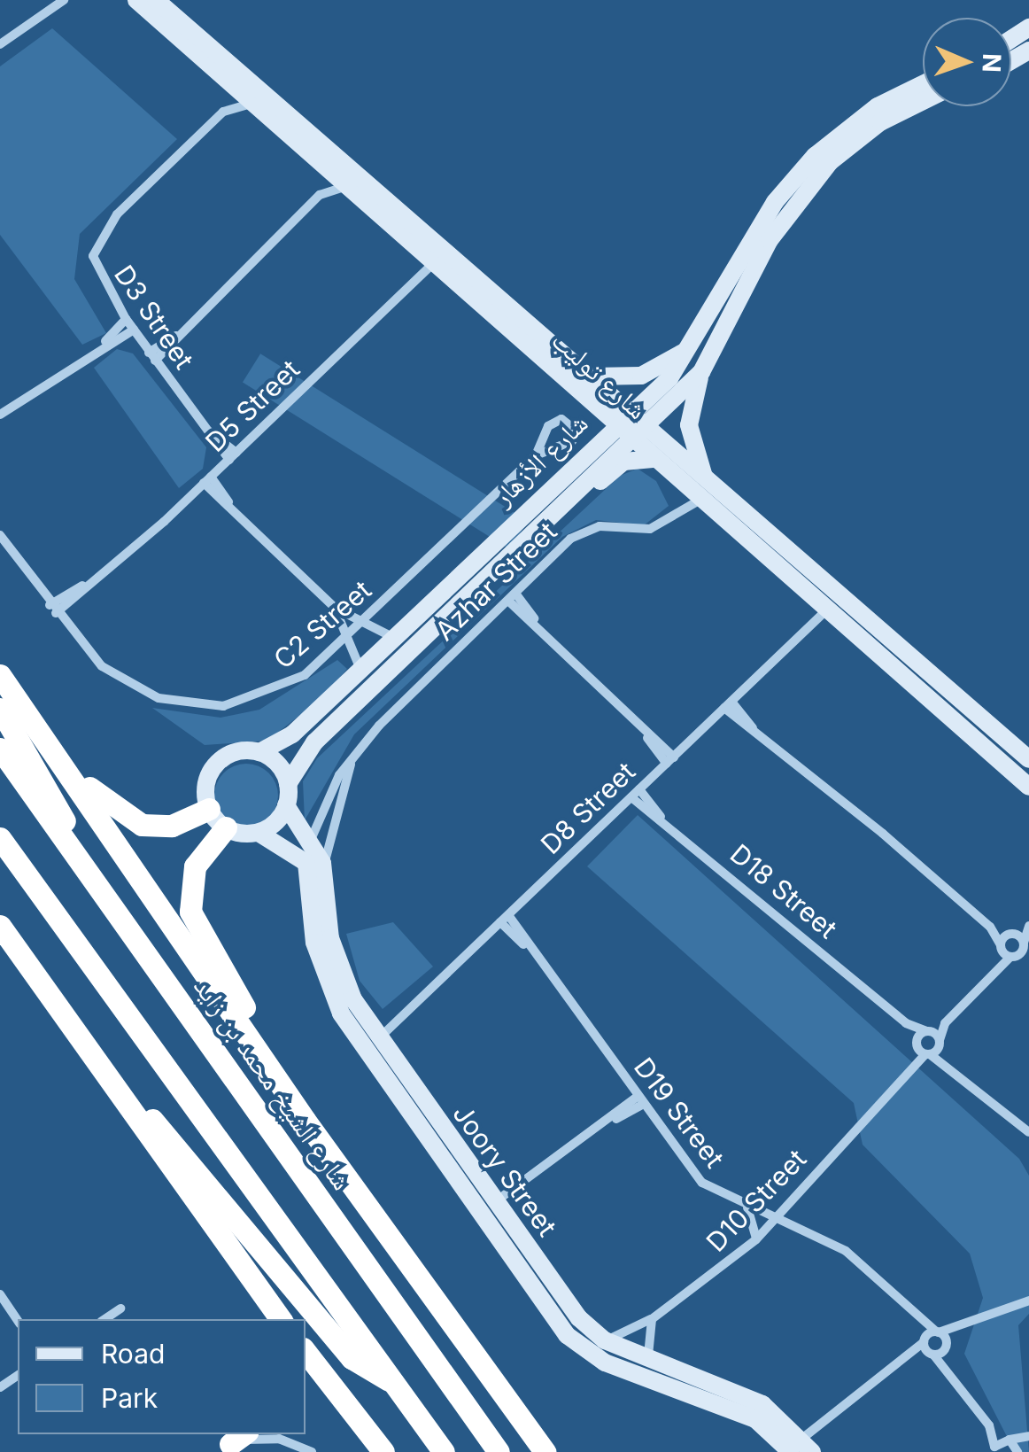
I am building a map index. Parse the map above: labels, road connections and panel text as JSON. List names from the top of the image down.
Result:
{
  "streets": {
    "highway": ["شارع الشيخ محمد بن زايد"],
    "street": [
      "D3 Street",
      "شارع توليب",
      "D5 Street",
      "شارع الأزهار",
      "Azhar Street",
      "C2 Street",
      "D8 Street",
      "D18 Street",
      "D19 Street",
      "Joory Street",
      "D10 Street"
    ]
  },
  "crossings": [
    ["D3 Street", "D5 Street"],
    ["شارع توليب", "D5 Street"],
    ["شارع توليب", "شارع الأزهار"],
    ["شارع توليب", "Azhar Street"],
    ["شارع توليب", "D8 Street"],
    ["D5 Street", "C2 Street"],
    ["شارع الأزهار", "Joory Street"],
    ["Azhar Street", "Joory Street"],
    ["D8 Street", "D18 Street"],
    ["D8 Street", "D19 Street"],
    ["D8 Street", "Joory Street"],
    ["D18 Street", "D10 Street"],
    ["D19 Street", "D10 Street"],
    ["Joory Street", "D10 Street"]
  ],
  "legend": ["Road", "Park"],
  "north": "right"
}
